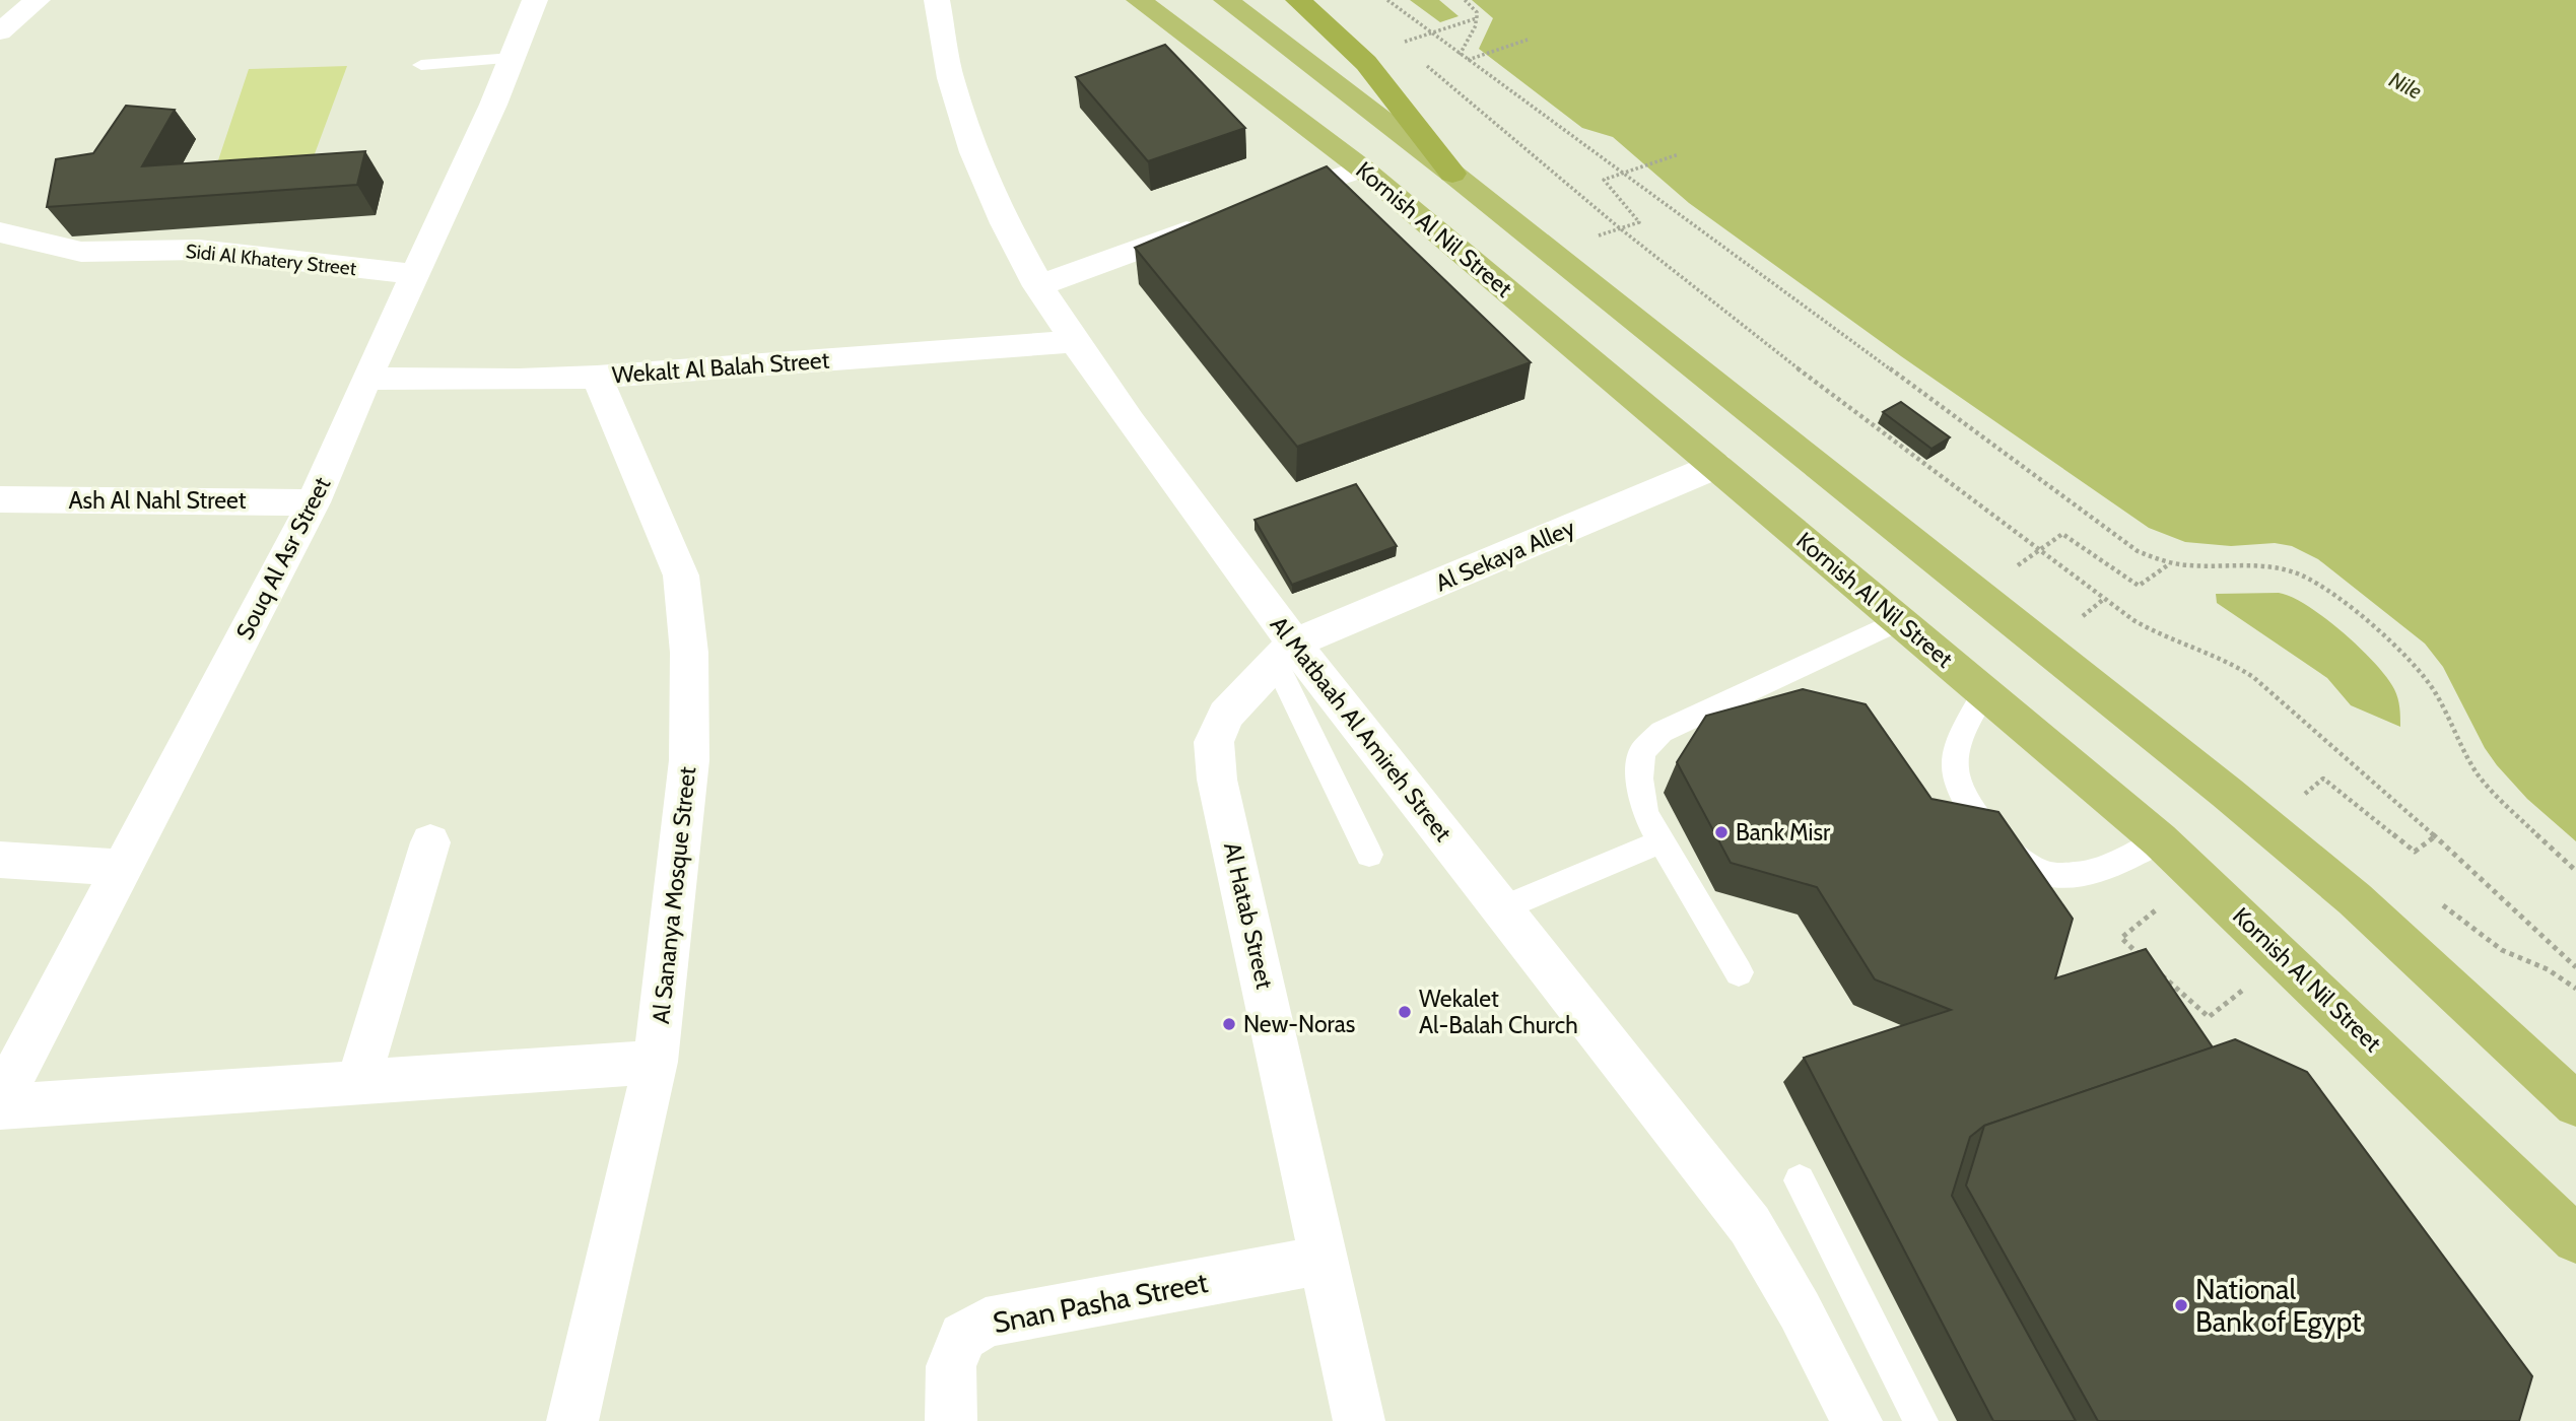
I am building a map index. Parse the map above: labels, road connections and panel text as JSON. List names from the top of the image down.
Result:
{
  "streets": {
    "highway": ["Kornish Al Nil Street"],
    "street": [
      "Sidi Al Khatery Street",
      "Wekalt Al Balah Street",
      "Ash Al Nahl Street",
      "Al Sekaya Alley",
      "Souq Al Asr Street",
      "Al Matbaah Al Amireh Street",
      "Al Sananya Mosque Street",
      "Al Hatab Street",
      "Snan Pasha Street"
    ]
  },
  "crossings": [
    ["Kornish Al Nil Street", "Al Sekaya Alley"],
    ["Sidi Al Khatery Street", "Souq Al Asr Street"],
    ["Wekalt Al Balah Street", "Souq Al Asr Street"],
    ["Wekalt Al Balah Street", "Al Matbaah Al Amireh Street"],
    ["Wekalt Al Balah Street", "Al Sananya Mosque Street"],
    ["Ash Al Nahl Street", "Souq Al Asr Street"],
    ["Al Sekaya Alley", "Al Matbaah Al Amireh Street"],
    ["Al Sekaya Alley", "Al Hatab Street"],
    ["Al Matbaah Al Amireh Street", "Al Hatab Street"],
    ["Al Hatab Street", "Snan Pasha Street"]
  ],
  "water": ["Nile"],
  "places": [
    "Bank Misr",
    "Wekalet Al-Balah Church",
    "New-Noras",
    "National Bank of Egypt"
  ]
}
